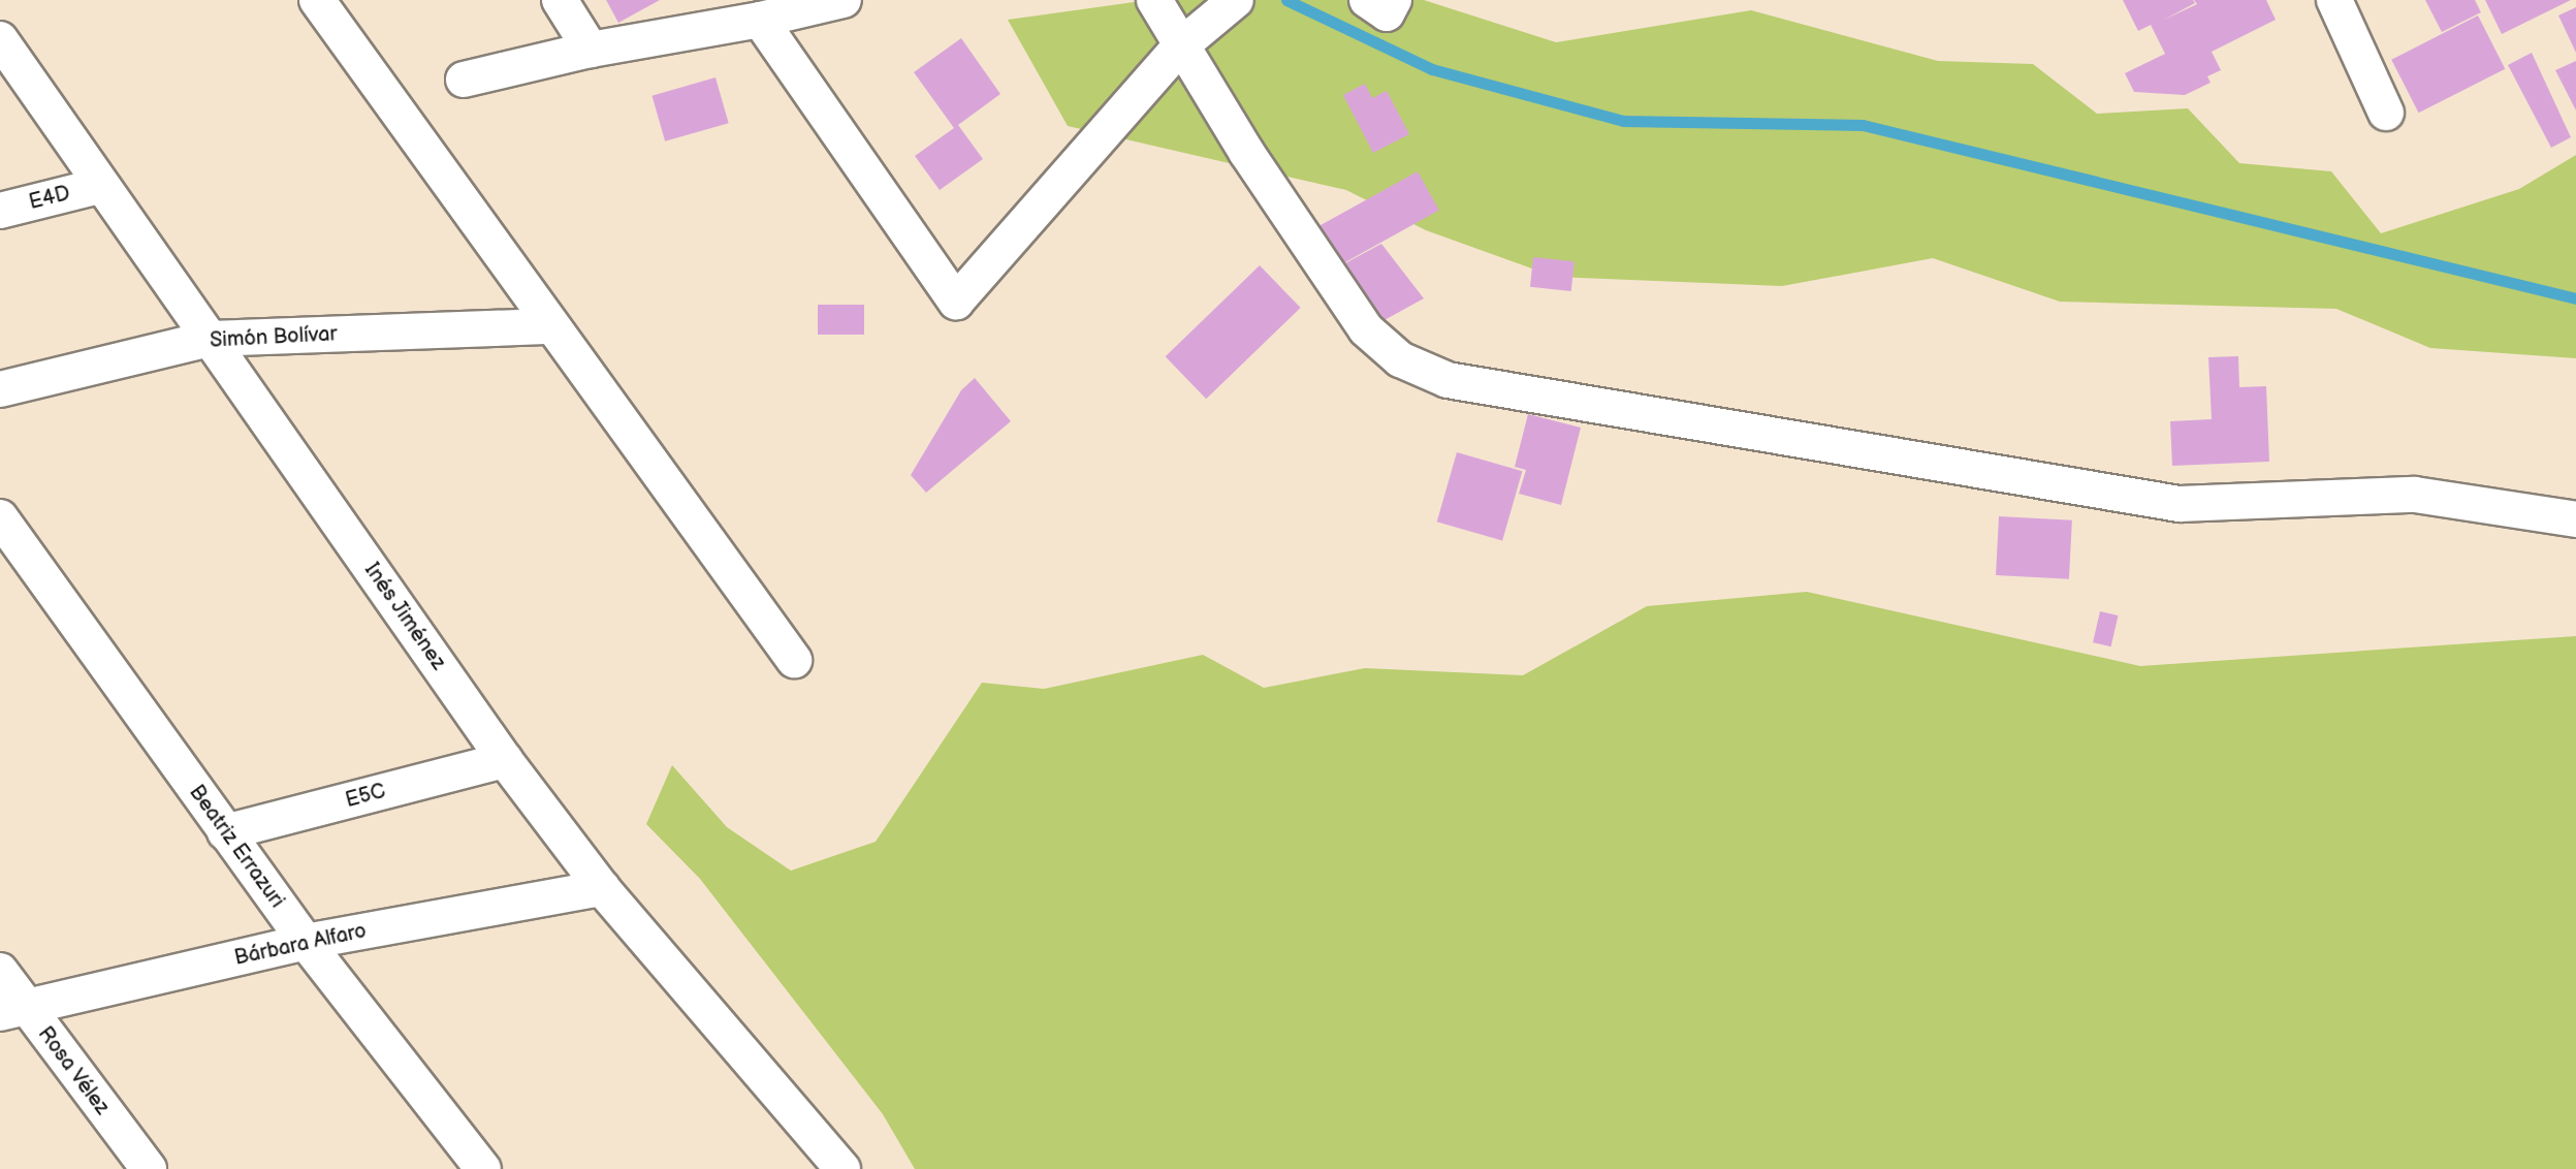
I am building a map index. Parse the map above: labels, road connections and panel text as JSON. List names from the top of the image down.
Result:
{
  "streets": {
    "street": [
      "E4D",
      "Simón Bolívar",
      "Inés Jiménez",
      "E5C",
      "Beatriz Errazuri",
      "Bárbara Alfaro",
      "Rosa Vélez"
    ]
  },
  "crossings": [
    ["E4D", "Inés Jiménez"],
    ["Simón Bolívar", "Inés Jiménez"],
    ["Inés Jiménez", "E5C"],
    ["Inés Jiménez", "Bárbara Alfaro"],
    ["E5C", "Beatriz Errazuri"],
    ["Beatriz Errazuri", "Bárbara Alfaro"],
    ["Bárbara Alfaro", "Rosa Vélez"]
  ]
}
